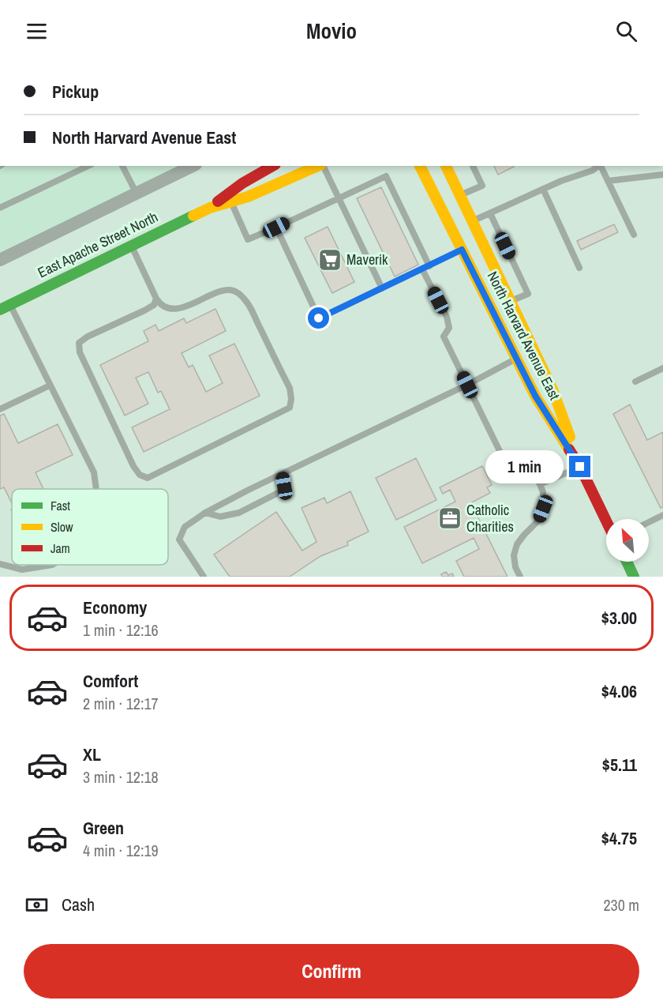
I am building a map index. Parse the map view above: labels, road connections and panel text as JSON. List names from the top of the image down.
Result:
{
  "streets": {
    "main road": ["East Apache Street North", "North Harvard Avenue East"]
  },
  "places": {
    "supermarket": ["Maverik"],
    "office": ["Catholic Charities"]
  },
  "legend": ["Fast", "Slow", "Jam"],
  "north": "top left",
  "page": {
    "header": "Movio",
    "banner": ["Pickup", "North Harvard Avenue East"],
    "bubble": "1 min",
    "list": [
      {
        "name": "Economy",
        "note": "1 min · 12:16",
        "value": "$3.00"
      },
      {
        "name": "Comfort",
        "note": "2 min · 12:17",
        "value": "$4.06"
      },
      {
        "name": "XL",
        "note": "3 min · 12:18",
        "value": "$5.11"
      },
      {
        "name": "Green",
        "note": "4 min · 12:19",
        "value": "$4.75"
      }
    ],
    "pay": ["Cash", "230 m"],
    "buttons": "Confirm"
  }
}
